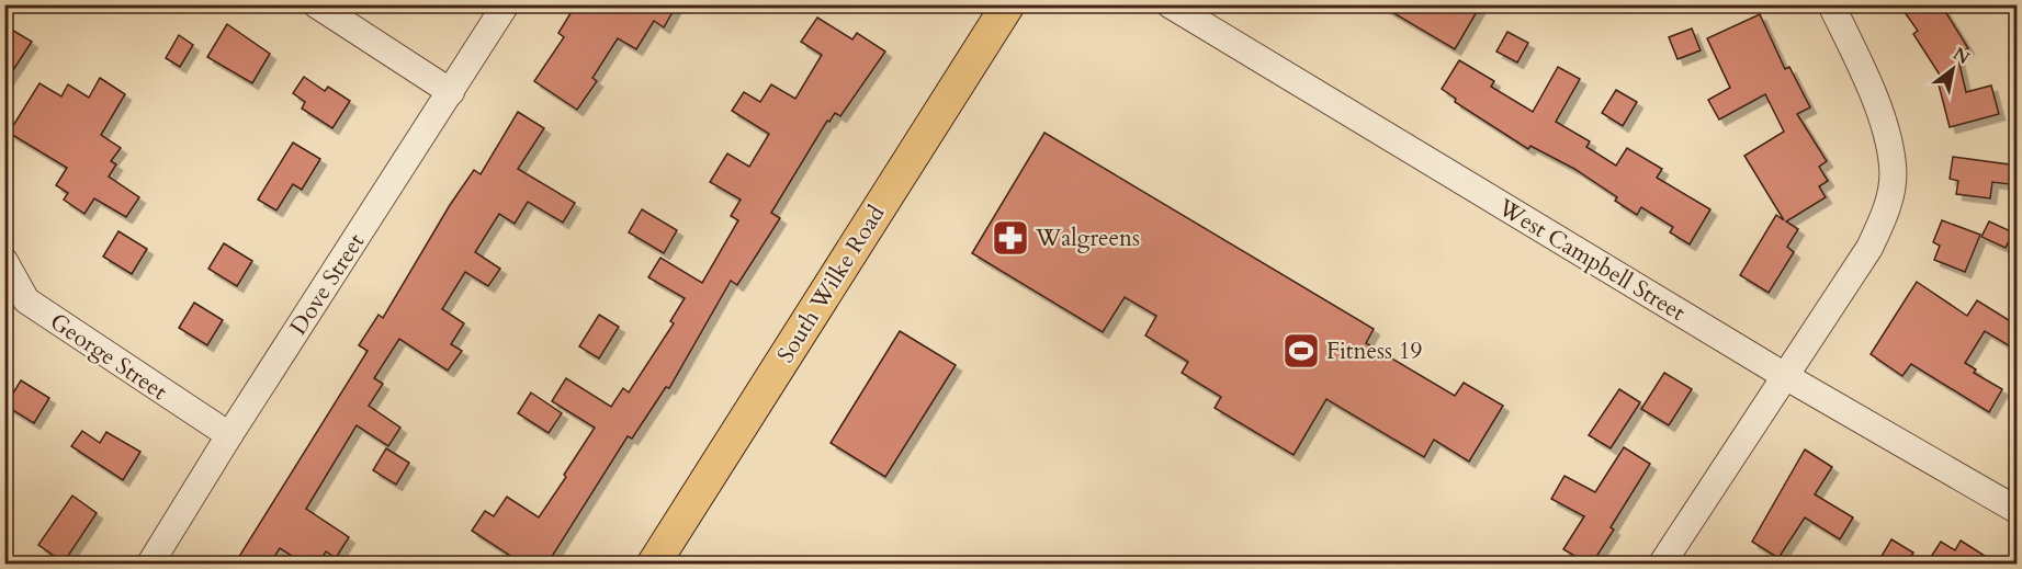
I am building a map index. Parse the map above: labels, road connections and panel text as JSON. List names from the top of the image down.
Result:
{
  "streets": {
    "main road": ["South Wilke Road"],
    "street": ["West Campbell Street", "Dove Street", "George Street"]
  },
  "crossings": [
    ["Dove Street", "George Street"]
  ],
  "places": {
    "pharmacy": ["Walgreens"],
    "sports": ["Fitness 19"]
  },
  "north": "top right"
}
